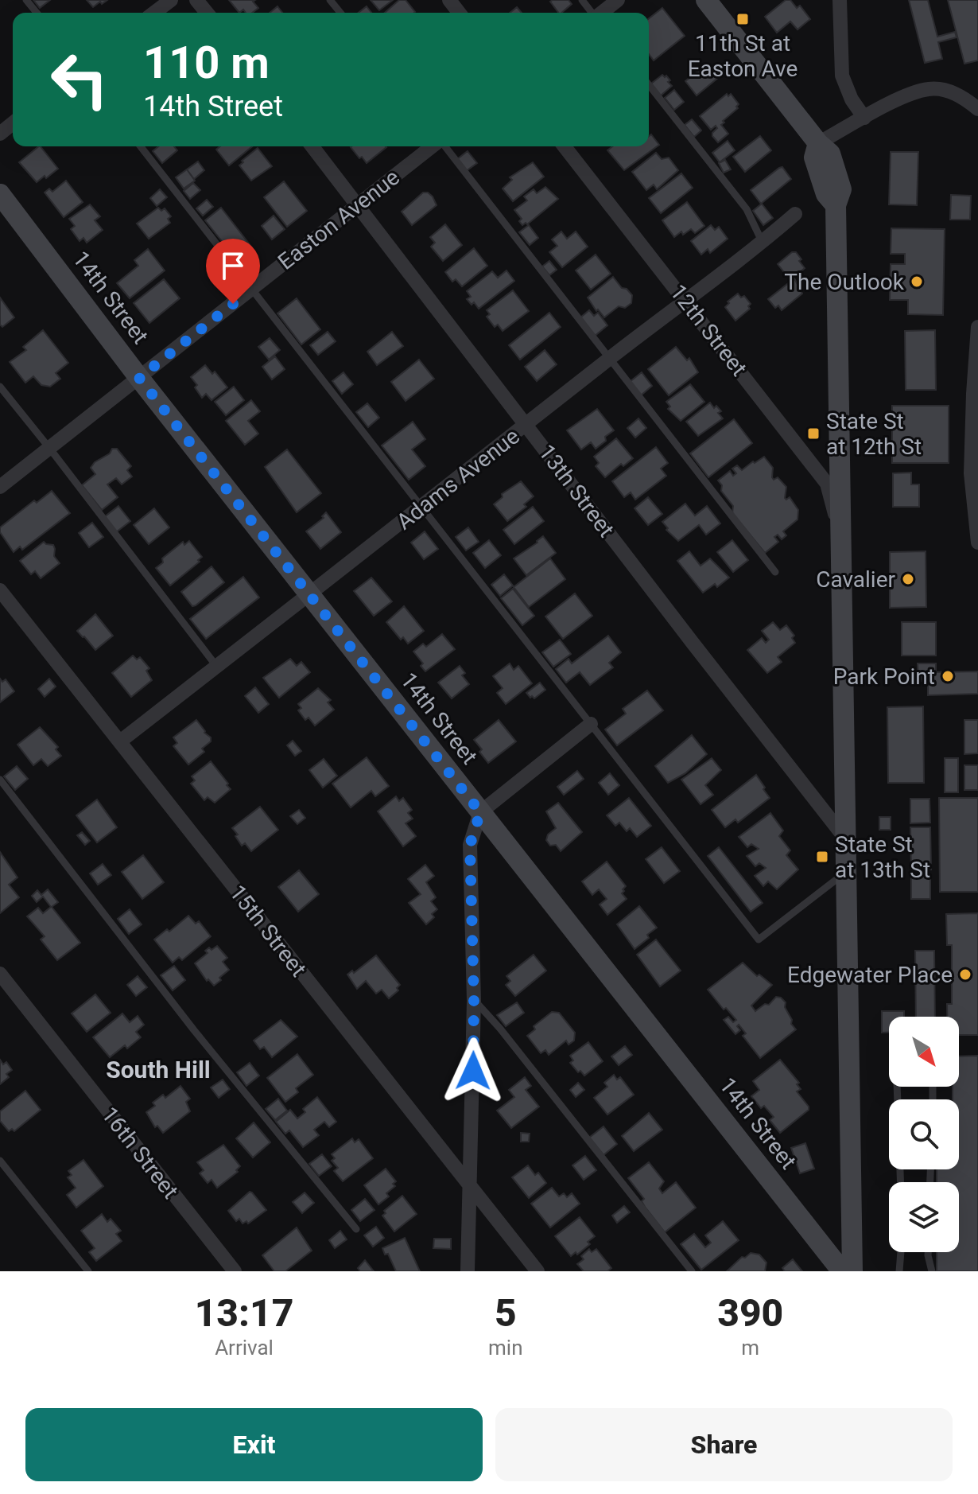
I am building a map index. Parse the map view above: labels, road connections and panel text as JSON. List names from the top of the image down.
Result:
{
  "streets": {
    "street": [
      "Easton Avenue",
      "14th Street",
      "12th Street",
      "Adams Avenue",
      "13th Street",
      "15th Street",
      "16th Street"
    ]
  },
  "crossings": [
    ["Easton Avenue", "14th Street"],
    ["Easton Avenue", "13th Street"],
    ["14th Street", "Adams Avenue"],
    ["12th Street", "Adams Avenue"],
    ["Adams Avenue", "13th Street"],
    ["Adams Avenue", "15th Street"]
  ],
  "districts": ["South Hill"],
  "places": {
    "transit": ["11th St at Easton Ave", "State St at 12th St", "State St at 13th St"],
    "other": [
      "The Outlook",
      "Cavalier",
      "Park Point",
      "Edgewater Place"
    ]
  },
  "north": "bottom right",
  "page": {
    "turn": ["110 m", "14th Street"],
    "eta": [
      "13:17",
      "Arrival",
      "5",
      "min",
      "390",
      "m"
    ],
    "buttons": ["Exit", "Share"]
  }
}
